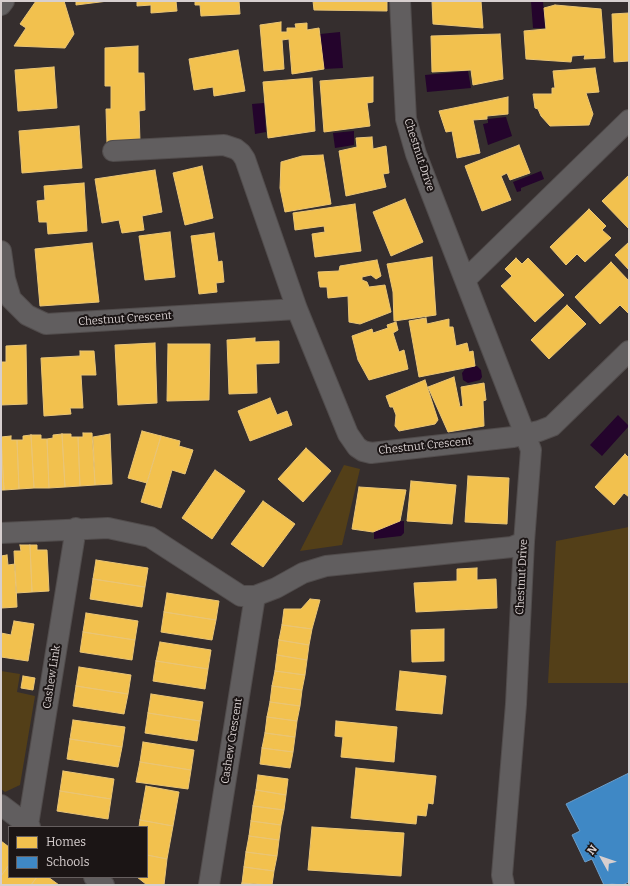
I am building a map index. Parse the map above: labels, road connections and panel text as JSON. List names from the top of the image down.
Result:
{
  "streets": {
    "street": [
      "Chestnut Drive",
      "Chestnut Crescent",
      "Cashew Link",
      "Cashew Crescent"
    ]
  },
  "crossings": [
    ["Chestnut Drive", "Chestnut Crescent"]
  ],
  "legend": ["Homes", "Schools"],
  "north": "top left"
}
